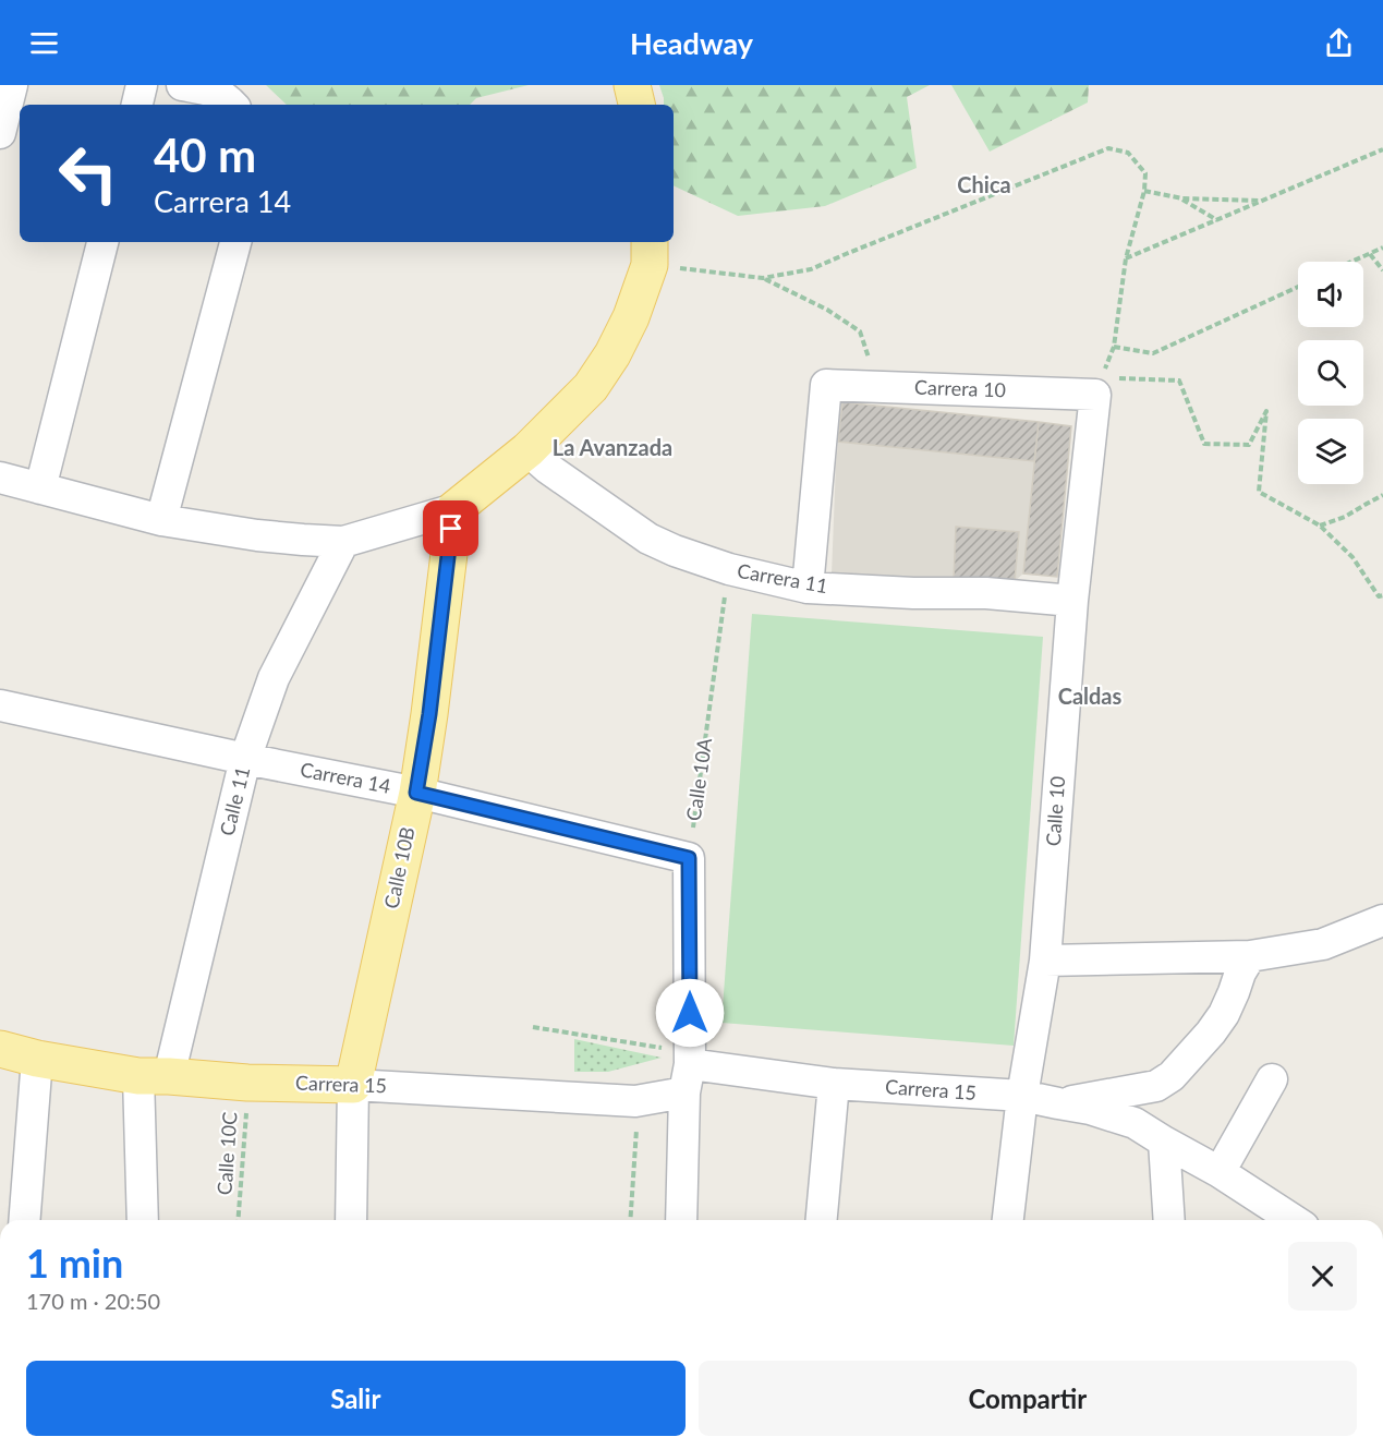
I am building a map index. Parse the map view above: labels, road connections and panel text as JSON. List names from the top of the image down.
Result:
{
  "streets": {
    "main road": ["Calle 10B", "Carrera 15"],
    "street": [
      "Carrera 10",
      "Carrera 11",
      "Carrera 14",
      "Calle 11",
      "Calle 10"
    ],
    "path": ["Calle 10A", "Calle 10C"]
  },
  "crossings": [
    ["Carrera 10", "Carrera 11"],
    ["Carrera 10", "Calle 10"],
    ["Carrera 11", "Calle 10A"],
    ["Carrera 11", "Calle 10"],
    ["Carrera 14", "Calle 10A"],
    ["Carrera 14", "Calle 11"],
    ["Carrera 14", "Calle 10B"],
    ["Calle 11", "Carrera 15"],
    ["Calle 10", "Carrera 15"],
    ["Calle 10B", "Carrera 15"],
    ["Carrera 15", "Calle 10C"]
  ],
  "districts": ["Chica", "La Avanzada", "Caldas"],
  "page": {
    "header": "Headway",
    "turn": ["40 m", "Carrera 14"],
    "heading": ["1 min", "170 m · 20:50"],
    "buttons": ["Salir", "Compartir"]
  }
}
